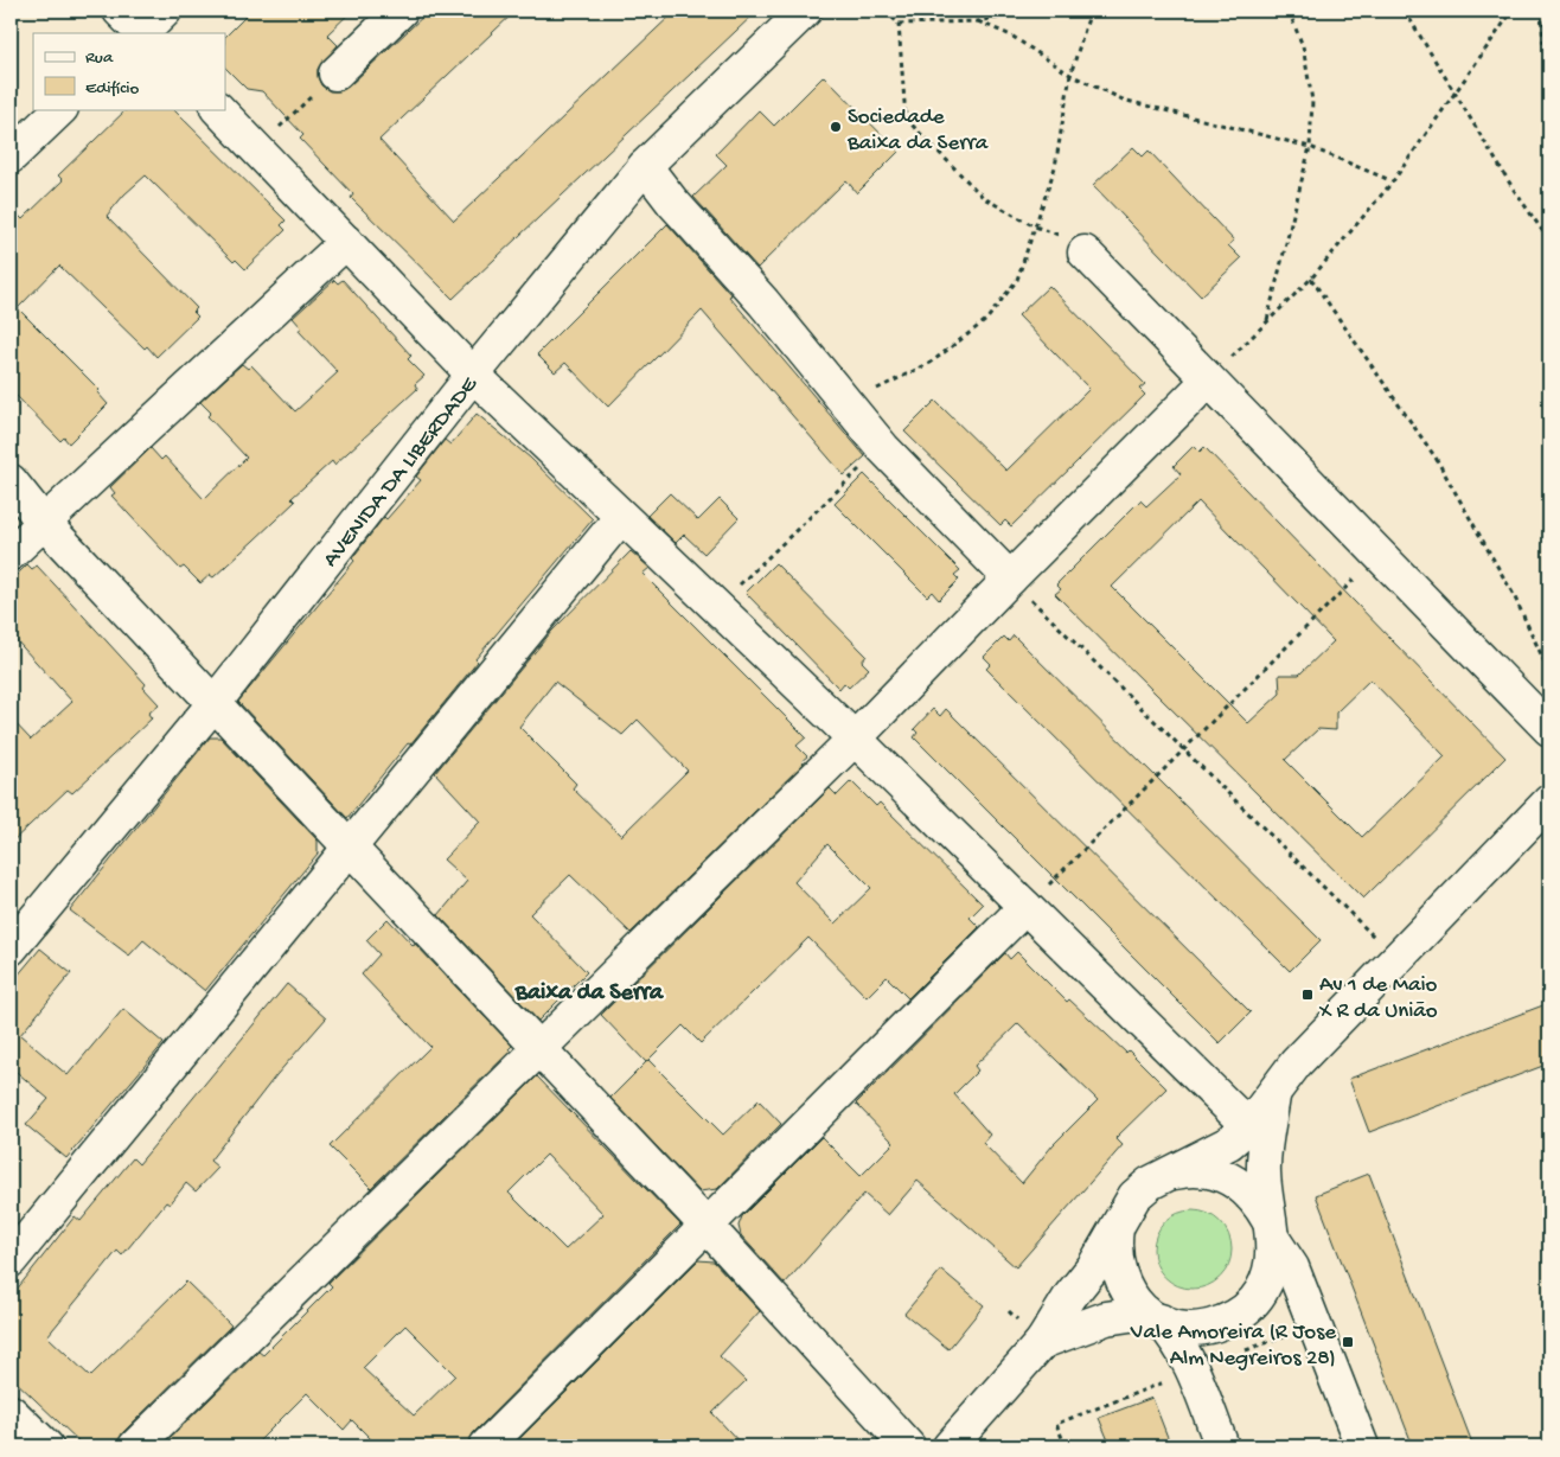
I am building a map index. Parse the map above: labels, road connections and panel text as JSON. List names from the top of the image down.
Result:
{
  "streets": {
    "street": ["AVENIDA DA LIBERDADE"]
  },
  "districts": ["Baixa da Serra"],
  "places": {
    "other": ["Sociedade Baixa da Serra"],
    "transit": ["Av 1 de Maio X R da União", "Vale Amoreira (R Jose Alm Negreiros 28)"]
  },
  "legend": ["Rua", "Edifício"]
}
